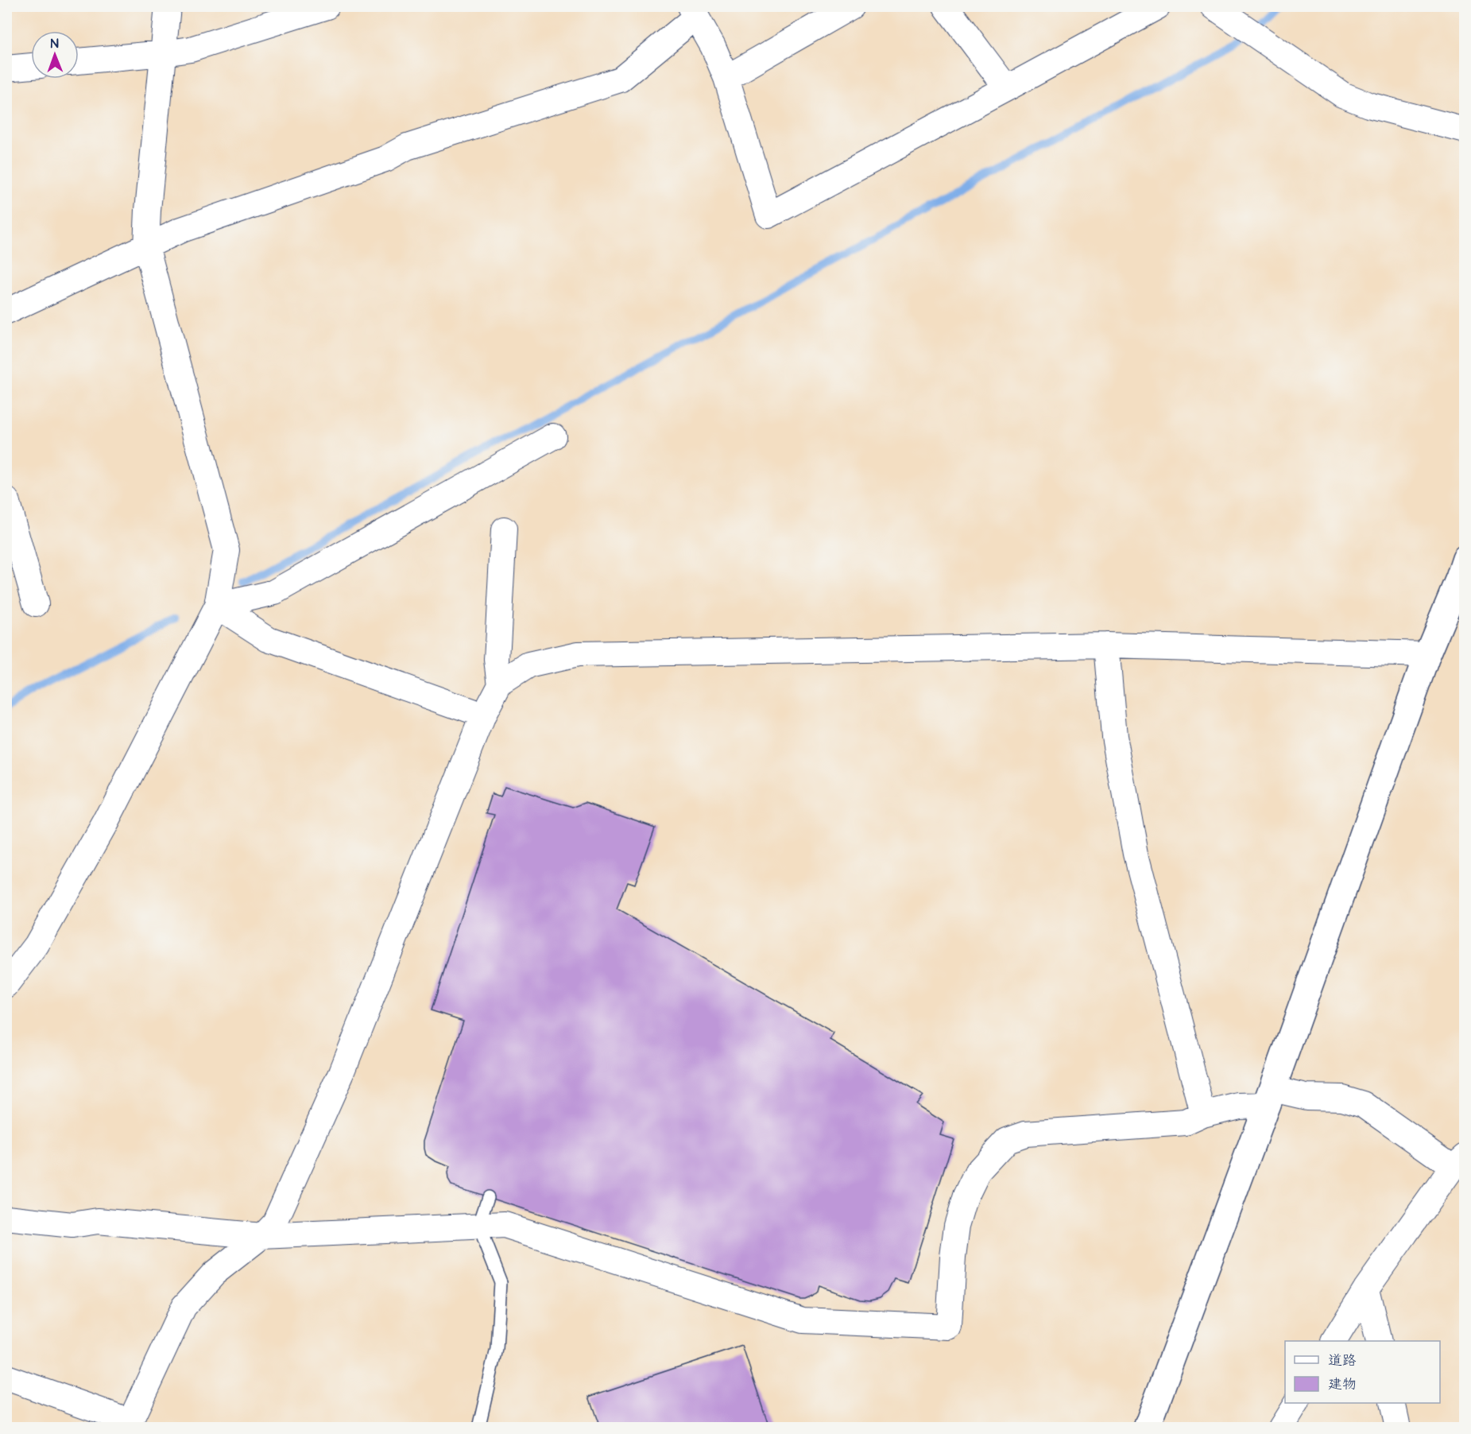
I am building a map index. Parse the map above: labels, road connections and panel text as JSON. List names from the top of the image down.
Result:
{
  "legend": ["道路", "建物"],
  "north": "top"
}
